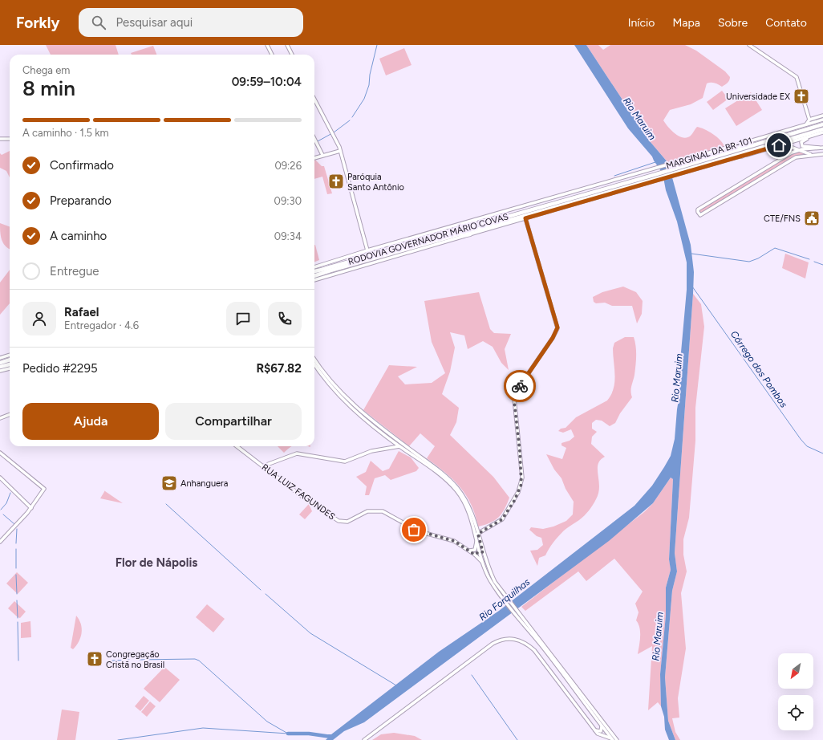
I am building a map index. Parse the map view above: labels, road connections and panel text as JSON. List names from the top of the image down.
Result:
{
  "streets": {
    "highway": ["RODOVIA GOVERNADOR MÁRIO COVAS"],
    "main road": ["MARGINAL DA BR-101", "RUA LUIZ FAGUNDES"]
  },
  "districts": ["Flor de Nápolis"],
  "water": ["Rio Maruim", "Córrego dos Pombos", "Rio Forquilhas"],
  "places": {
    "church": ["Universidade EX", "Paróquia Santo Antônio", "Congregação Cristã no Brasil"],
    "public building": ["CTE/FNS"],
    "school or university": ["Anhanguera"]
  },
  "north": "bottom left",
  "page": {
    "header": "Forkly",
    "search": "Pesquisar aqui",
    "nav": [
      "Início",
      "Mapa",
      "Sobre",
      "Contato"
    ],
    "heading": ["8 min", "Chega em", "09:59–10:04"],
    "panel": [
      "Rafael",
      "Entregador · 4.6",
      "Pedido #2295",
      "R$67.82"
    ],
    "bar": "A caminho · 1.5 km",
    "list": [
      ["Confirmado", "09:26"],
      ["Preparando", "09:30"],
      ["A caminho", "09:34"],
      "Entregue"
    ],
    "buttons": ["Ajuda", "Compartilhar"]
  }
}
